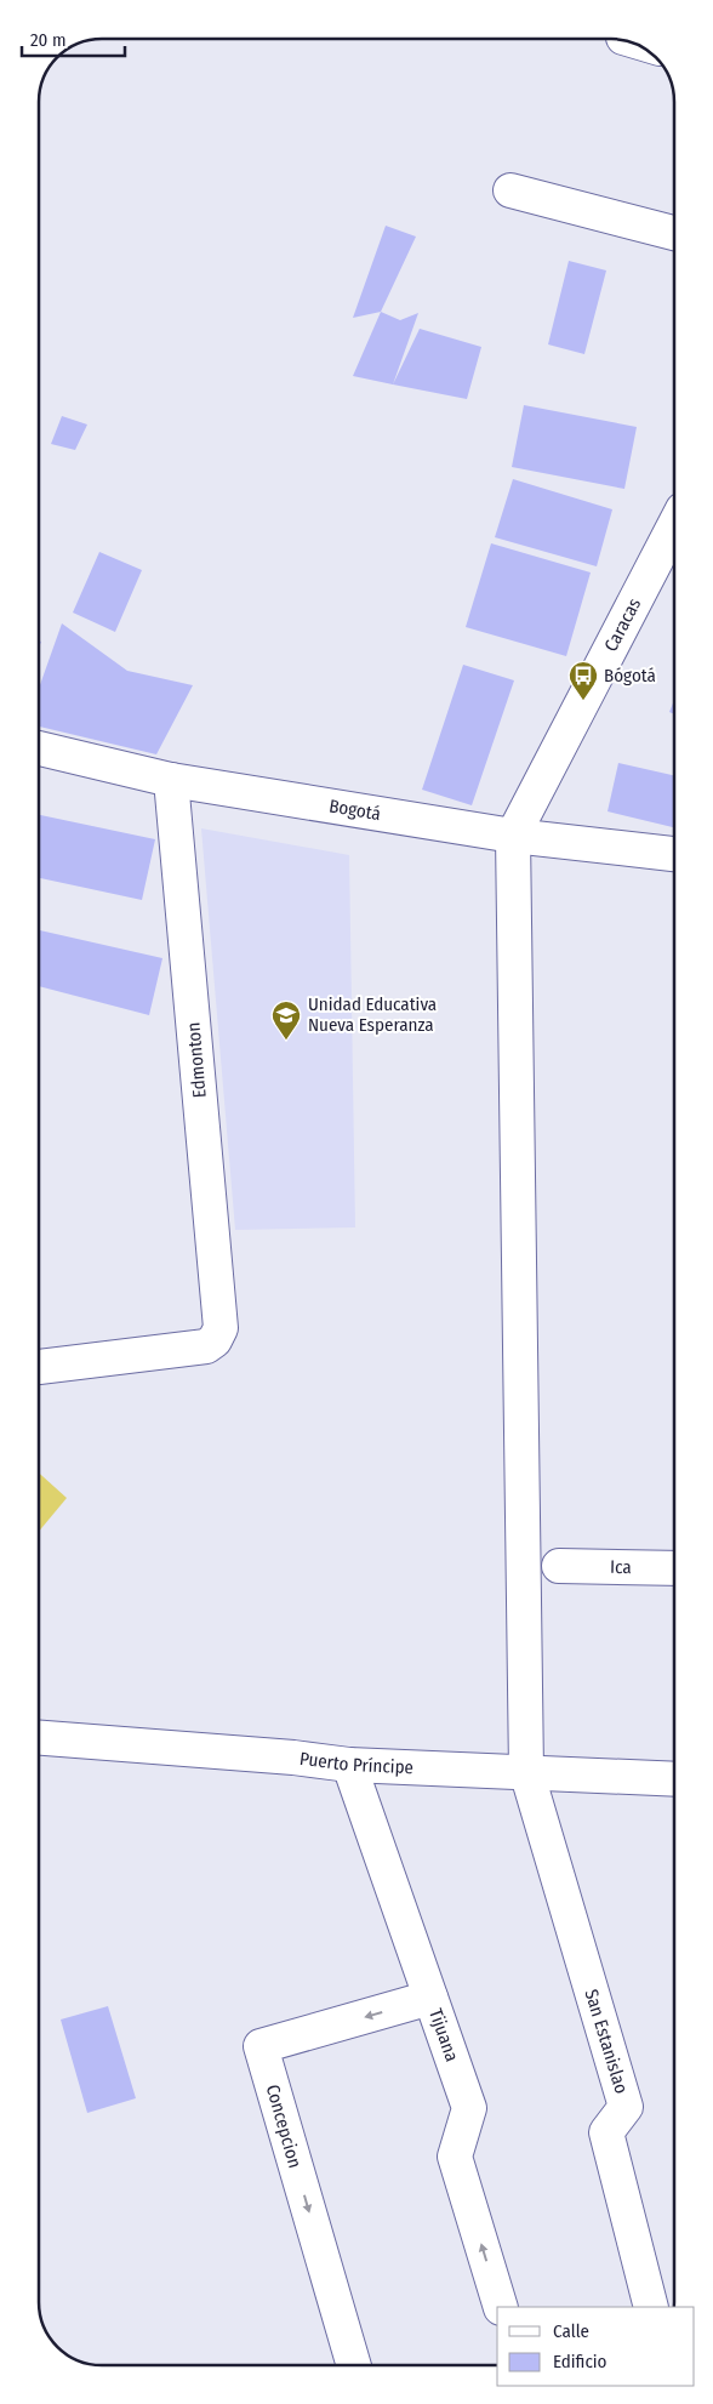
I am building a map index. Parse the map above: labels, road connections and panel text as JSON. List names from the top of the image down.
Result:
{
  "streets": {
    "street": [
      "Caracas",
      "Bogotá",
      "Edmonton",
      "Ica",
      "Puerto Príncipe",
      "Tijuana",
      "San Estanislao",
      "Concepcion"
    ]
  },
  "crossings": [
    ["Caracas", "Bogotá"],
    ["Bogotá", "Edmonton"],
    ["Puerto Príncipe", "Tijuana"],
    ["Puerto Príncipe", "San Estanislao"],
    ["Tijuana", "Concepcion"]
  ],
  "one_way": ["Tijuana"],
  "places": {
    "bus stop": ["Bógotá"],
    "school or university": ["Unidad Educativa Nueva Esperanza"]
  },
  "legend": ["Calle", "Edificio"],
  "scale_bar": "20 m"
}
